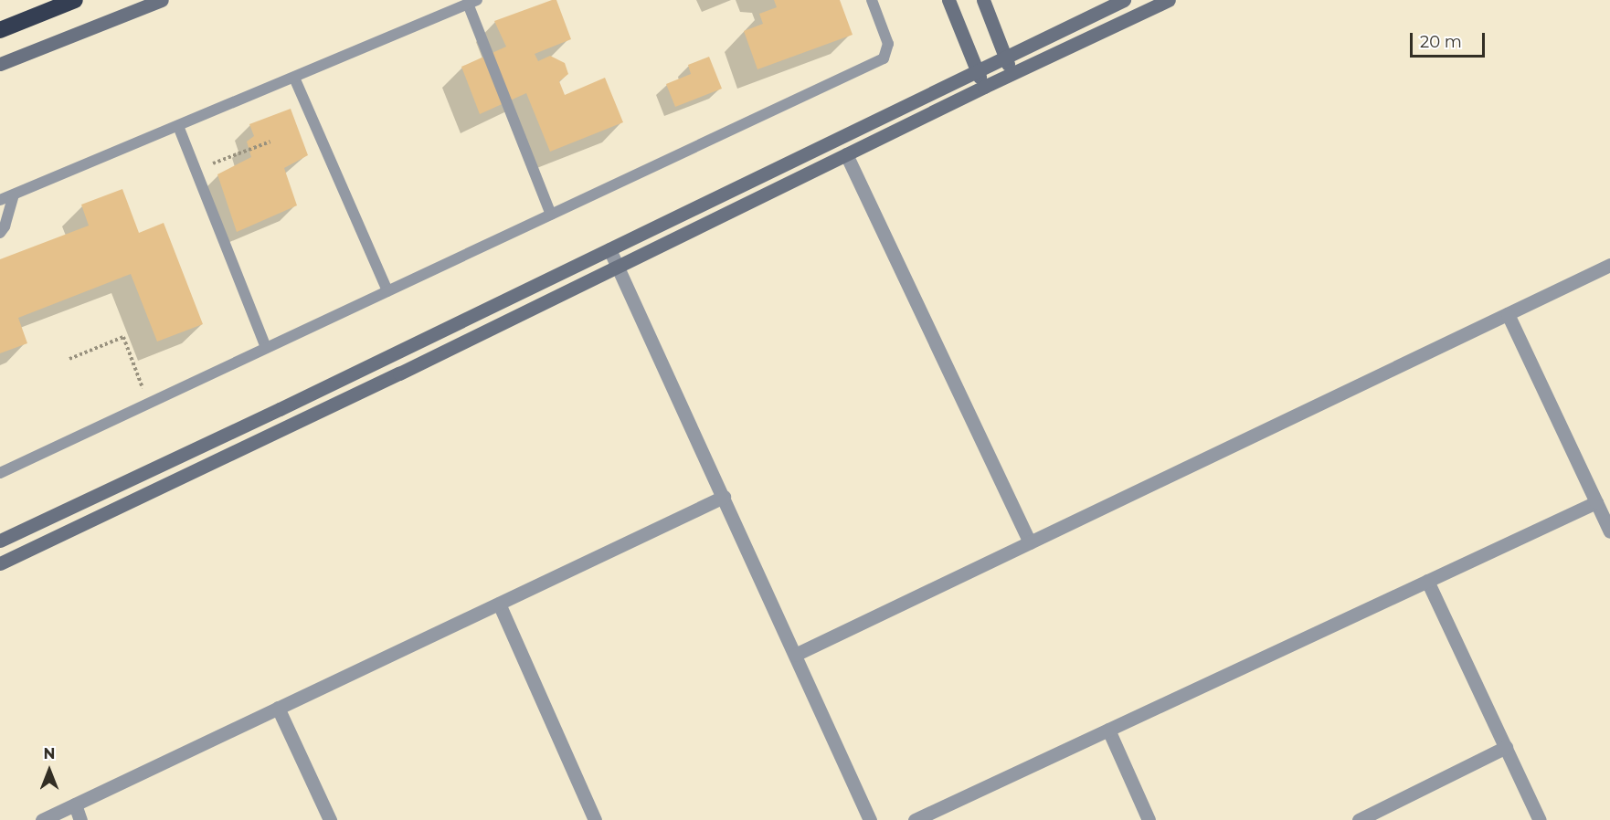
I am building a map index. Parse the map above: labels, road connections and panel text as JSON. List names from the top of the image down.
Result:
{
  "scale_bar": "20 m",
  "north": "top"
}
